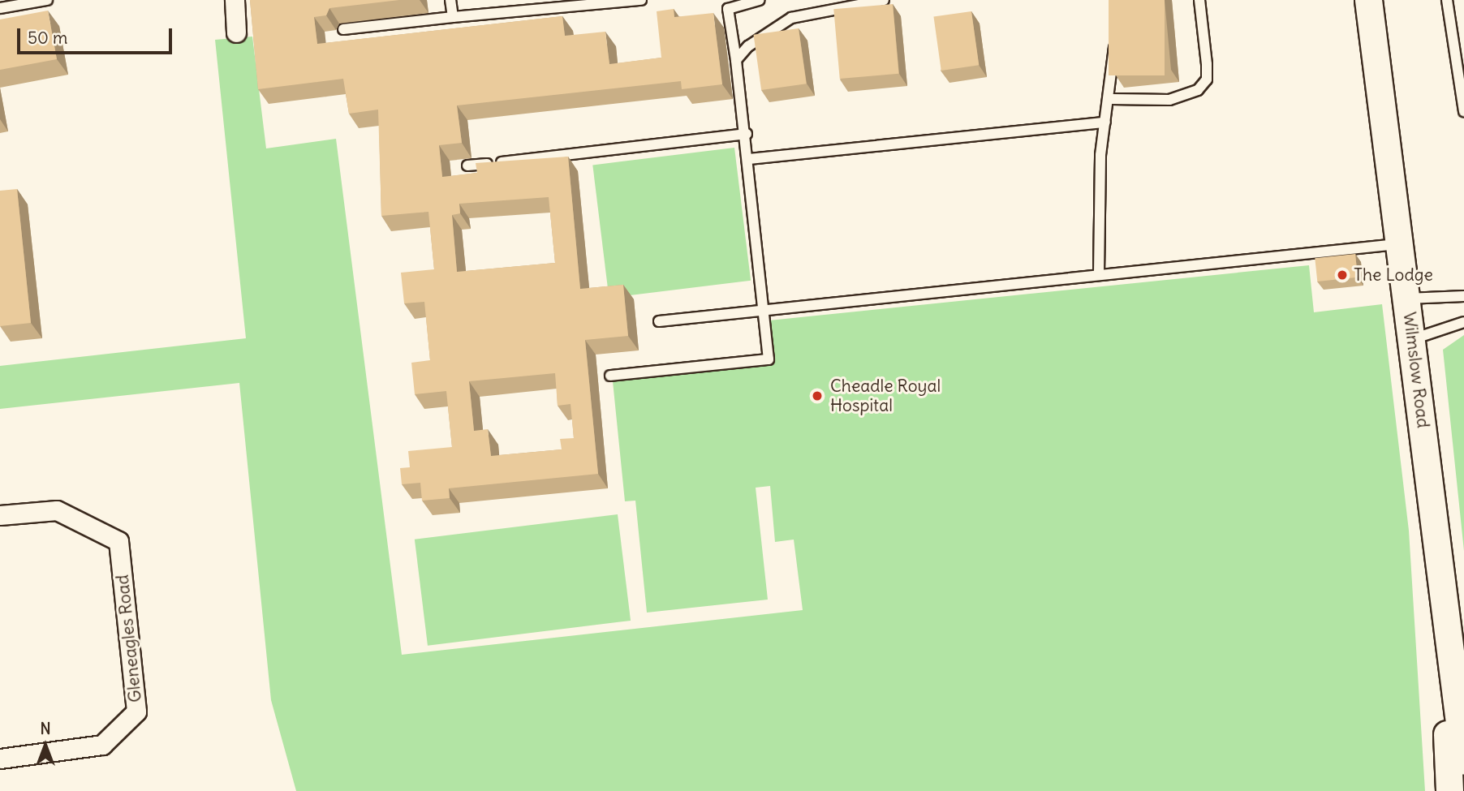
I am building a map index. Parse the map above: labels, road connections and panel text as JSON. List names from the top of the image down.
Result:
{
  "streets": {
    "main road": ["Wilmslow Road"],
    "street": ["Gleneagles Road"]
  },
  "places": ["The Lodge", "Cheadle Royal Hospital"],
  "scale_bar": "50 m",
  "north": "top"
}
